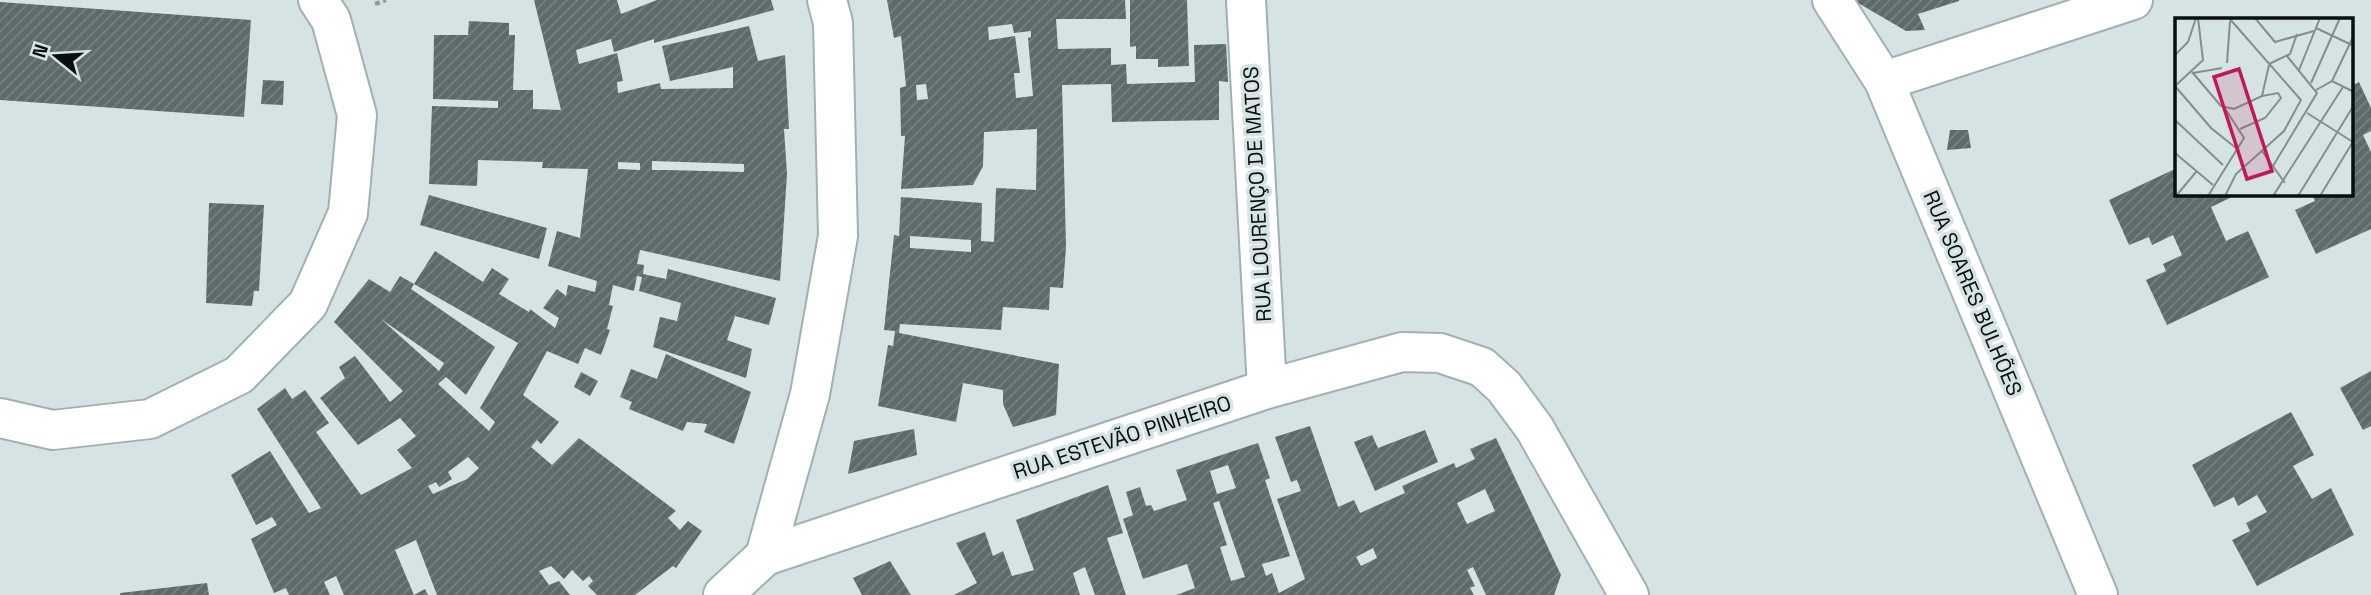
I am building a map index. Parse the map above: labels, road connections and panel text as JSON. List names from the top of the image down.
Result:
{
  "streets": {
    "street": ["RUA LOURENÇO DE MATOS", "RUA SOARES BULHÕES", "RUA ESTEVÃO PINHEIRO"]
  },
  "crossings": [
    ["RUA LOURENÇO DE MATOS", "RUA ESTEVÃO PINHEIRO"]
  ],
  "north": "left"
}
